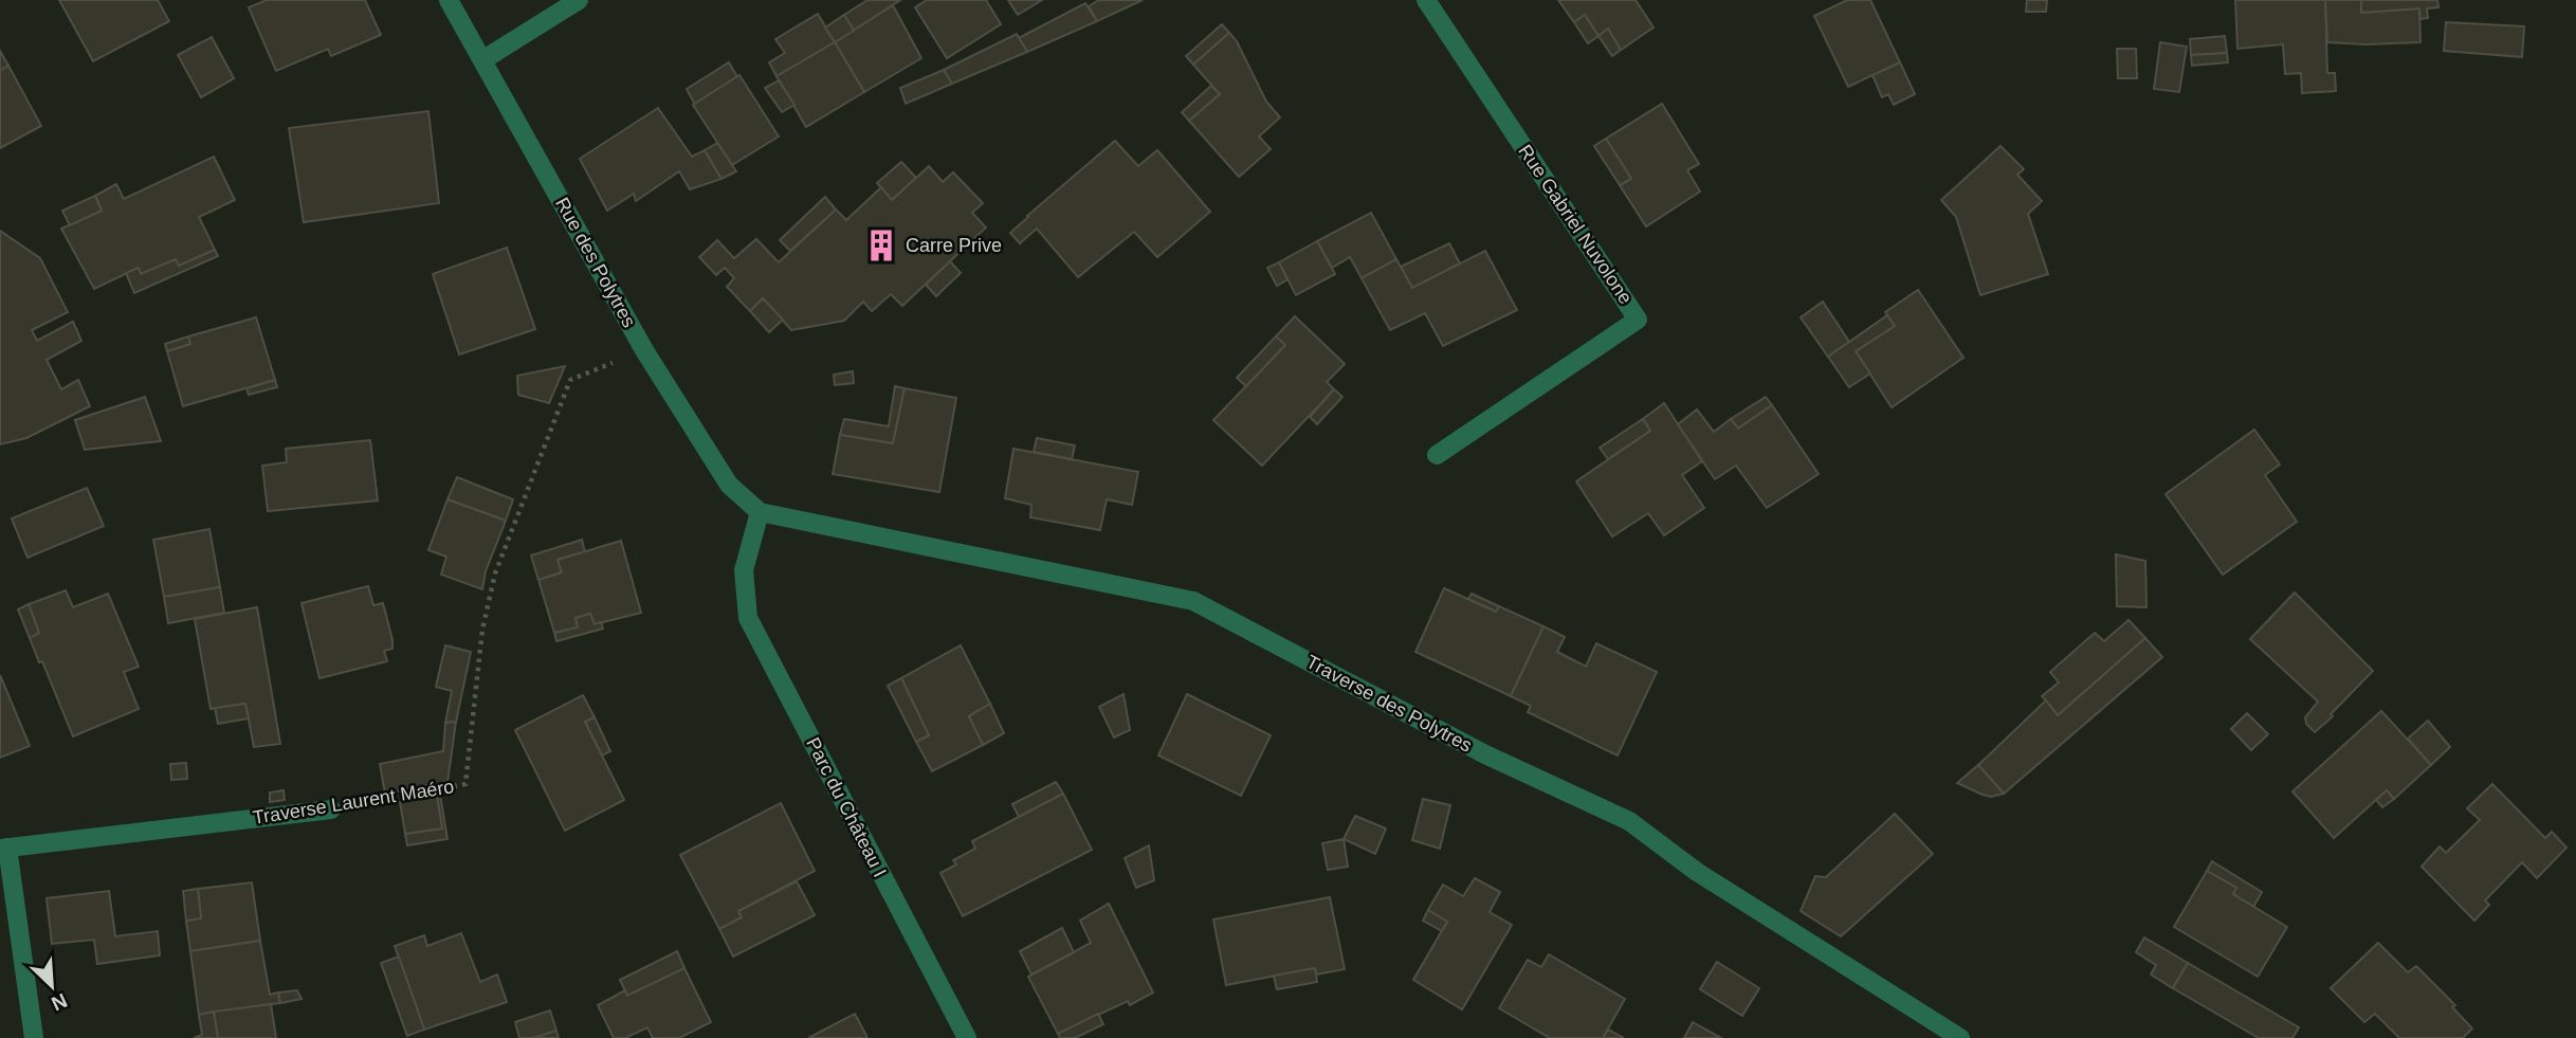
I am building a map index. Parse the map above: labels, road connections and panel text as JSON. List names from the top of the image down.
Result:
{
  "streets": {
    "street": [
      "Rue Gabriel Nuvolone",
      "Rue des Polytres",
      "Traverse des Polytres",
      "Traverse Laurent Maéro",
      "Parc du Château I"
    ]
  },
  "crossings": [
    ["Rue des Polytres", "Traverse des Polytres"],
    ["Rue des Polytres", "Parc du Château I"],
    ["Traverse des Polytres", "Parc du Château I"]
  ],
  "places": {
    "building": ["Carre Prive"]
  },
  "north": "bottom right"
}
